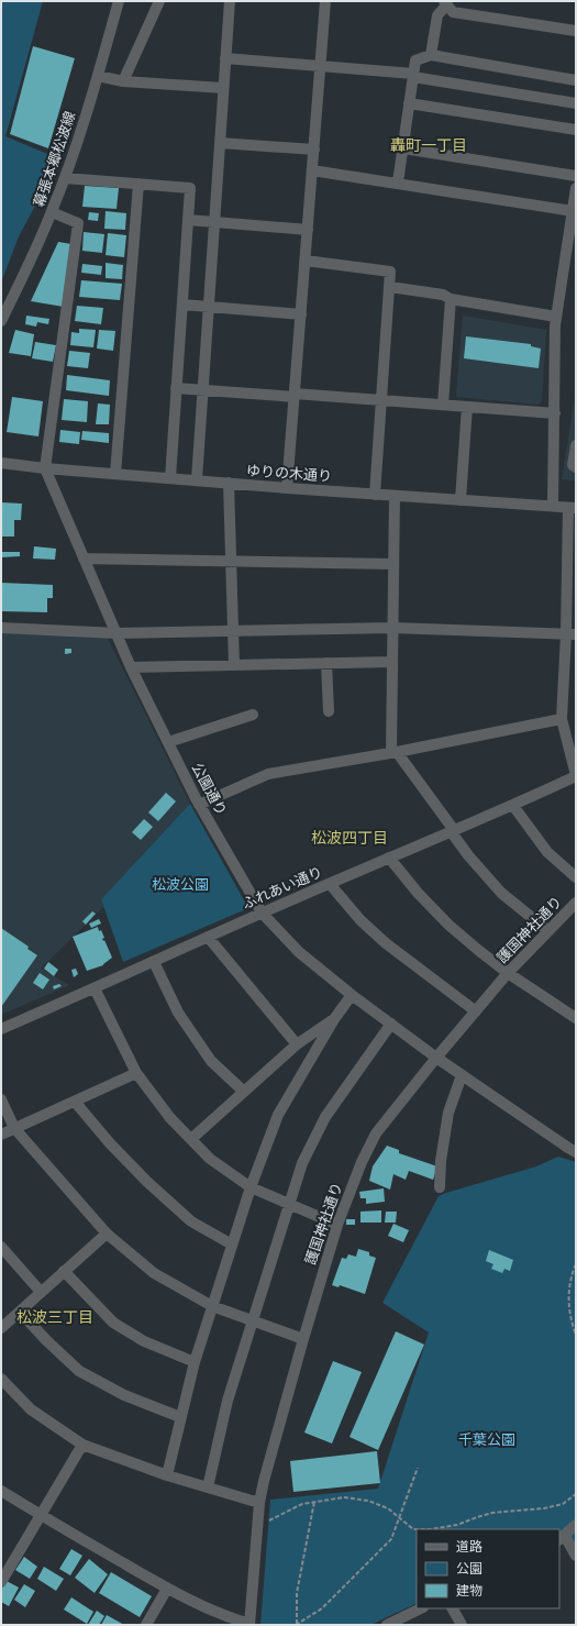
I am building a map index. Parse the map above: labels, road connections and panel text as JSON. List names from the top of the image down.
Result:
{
  "streets": {
    "street": [
      "幕張本郷松波線",
      "ゆりの木通り",
      "公園通り",
      "ふれあい通り",
      "護国神社通り"
    ]
  },
  "crossings": [
    ["ゆりの木通り", "公園通り"],
    ["公園通り", "ふれあい通り"],
    ["公園通り", "護国神社通り"]
  ],
  "districts": ["轟町一丁目", "松波四丁目", "松波三丁目"],
  "parks": ["松波公園", "千葉公園"],
  "legend": ["道路", "公園", "建物"]
}
